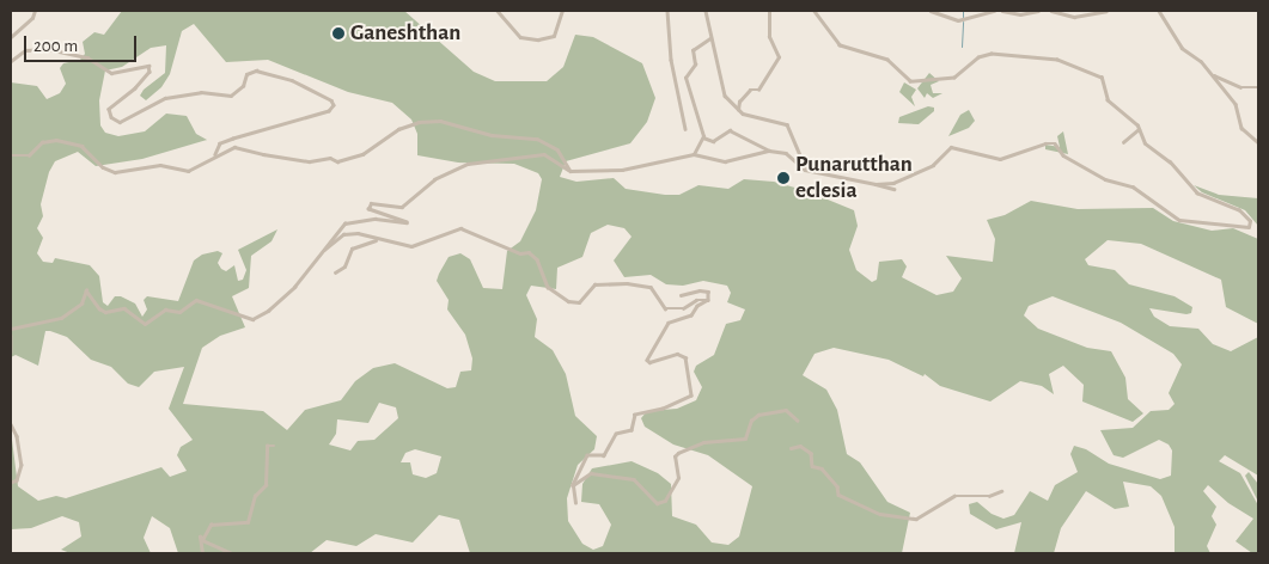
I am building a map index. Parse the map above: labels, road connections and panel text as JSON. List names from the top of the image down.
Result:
{
  "places": ["Ganeshthan", "Punarutthan eclesia"],
  "scale_bar": "200 m"
}
